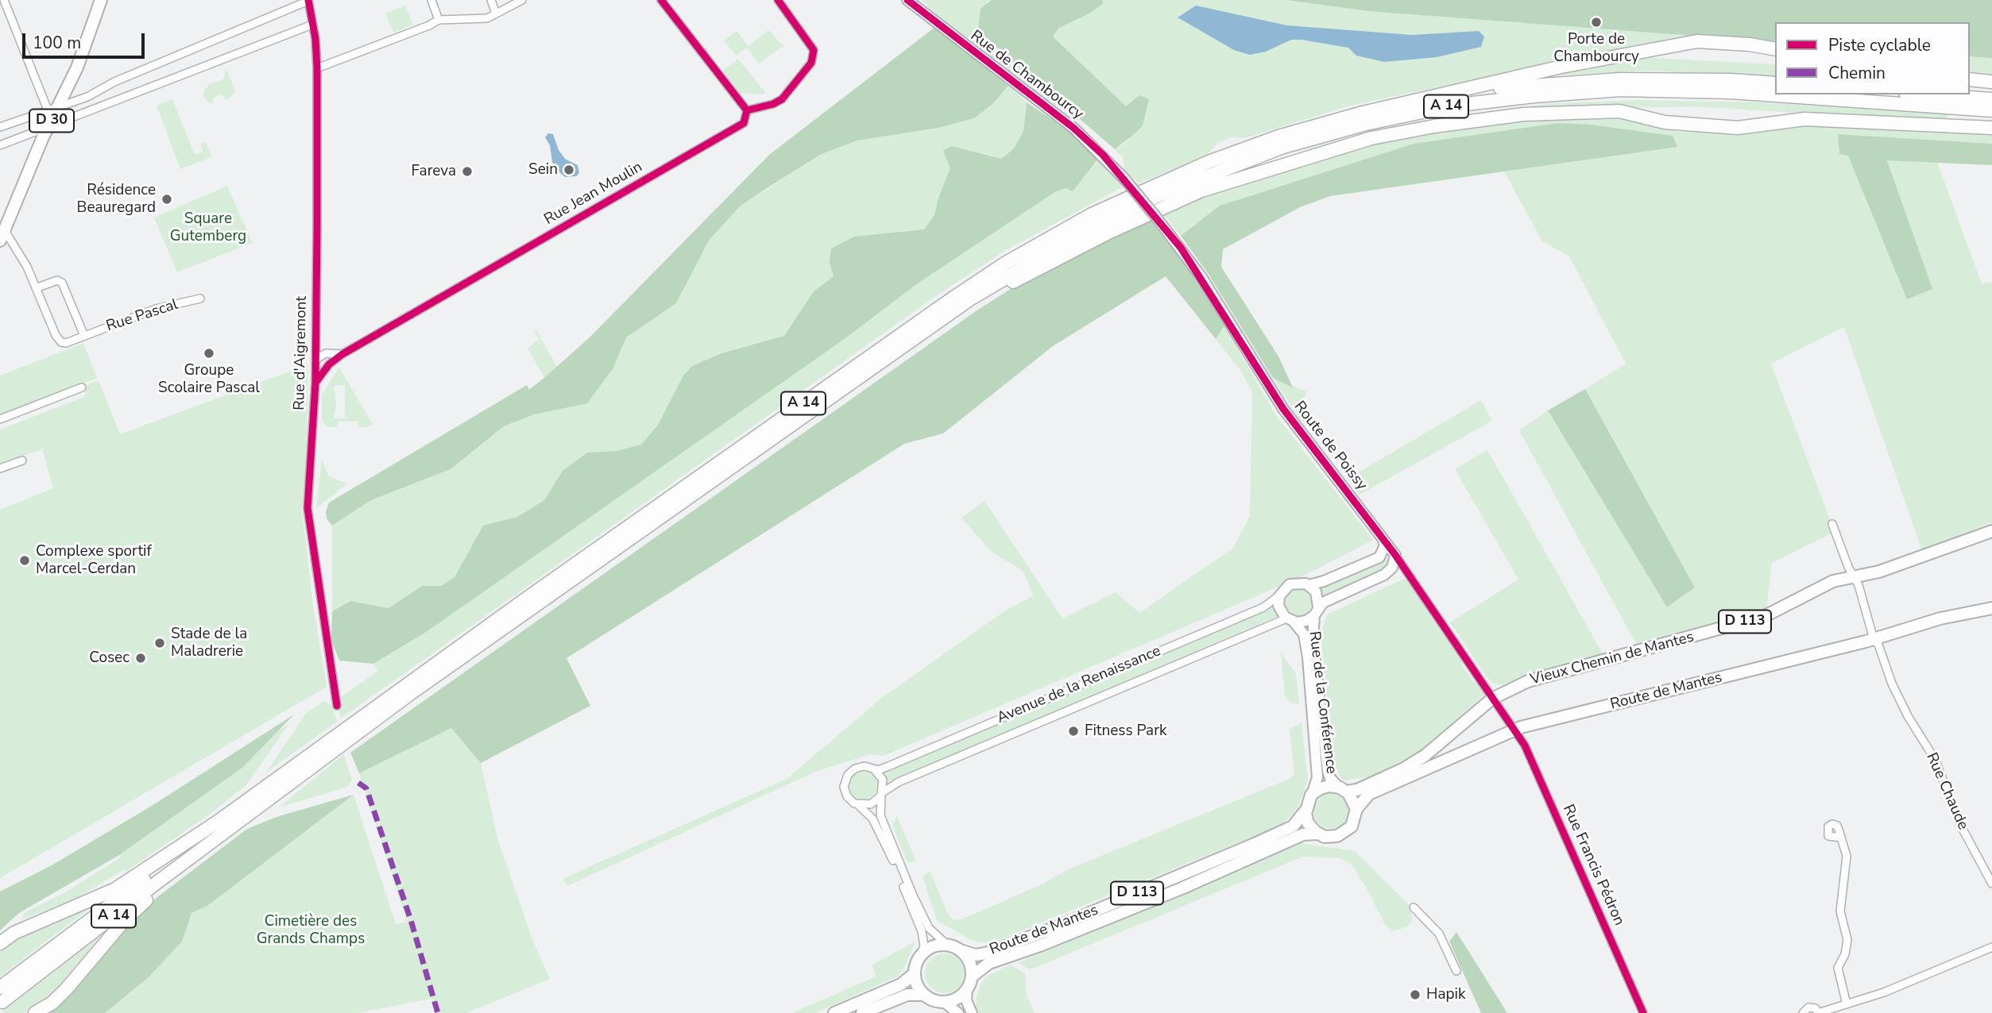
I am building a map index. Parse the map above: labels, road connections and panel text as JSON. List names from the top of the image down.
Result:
{
  "streets": {
    "highway": ["A 14"],
    "main road": [
      "D 30",
      "D 113",
      "Vieux Chemin de Mantes",
      "Route de Mantes"
    ],
    "street": [
      "Rue de Chambourcy",
      "Rue Jean Moulin",
      "Rue Pascal",
      "Rue d'Aigremont",
      "Route de Poissy",
      "Avenue de la Renaissance",
      "Rue de la Conférence",
      "Rue Chaude",
      "Rue Francis Pédron"
    ]
  },
  "crossings": [
    ["Rue de Chambourcy", "Route de Poissy"],
    ["D 30", "Rue Pascal"],
    ["Rue Jean Moulin", "Rue d'Aigremont"],
    ["Route de Poissy", "Vieux Chemin de Mantes"],
    ["Route de Poissy", "Route de Mantes"],
    ["Route de Poissy", "Rue Francis Pédron"],
    ["Vieux Chemin de Mantes", "Route de Mantes"],
    ["Vieux Chemin de Mantes", "Rue de la Conférence"],
    ["Vieux Chemin de Mantes", "Rue Chaude"],
    ["Avenue de la Renaissance", "Rue de la Conférence"],
    ["Route de Mantes", "Rue de la Conférence"],
    ["Route de Mantes", "Rue Chaude"],
    ["Route de Mantes", "Rue Francis Pédron"]
  ],
  "parks": ["Square Gutemberg", "Cimetière des Grands Champs"],
  "places": [
    "Porte de Chambourcy",
    "Sein",
    "Fareva",
    "Résidence Beauregard",
    "Groupe Scolaire Pascal",
    "Complexe sportif Marcel-Cerdan",
    "Stade de la Maladrerie",
    "Cosec",
    "Fitness Park",
    "Hapik"
  ],
  "legend": ["Piste cyclable", "Chemin"],
  "scale_bar": "100 m"
}
